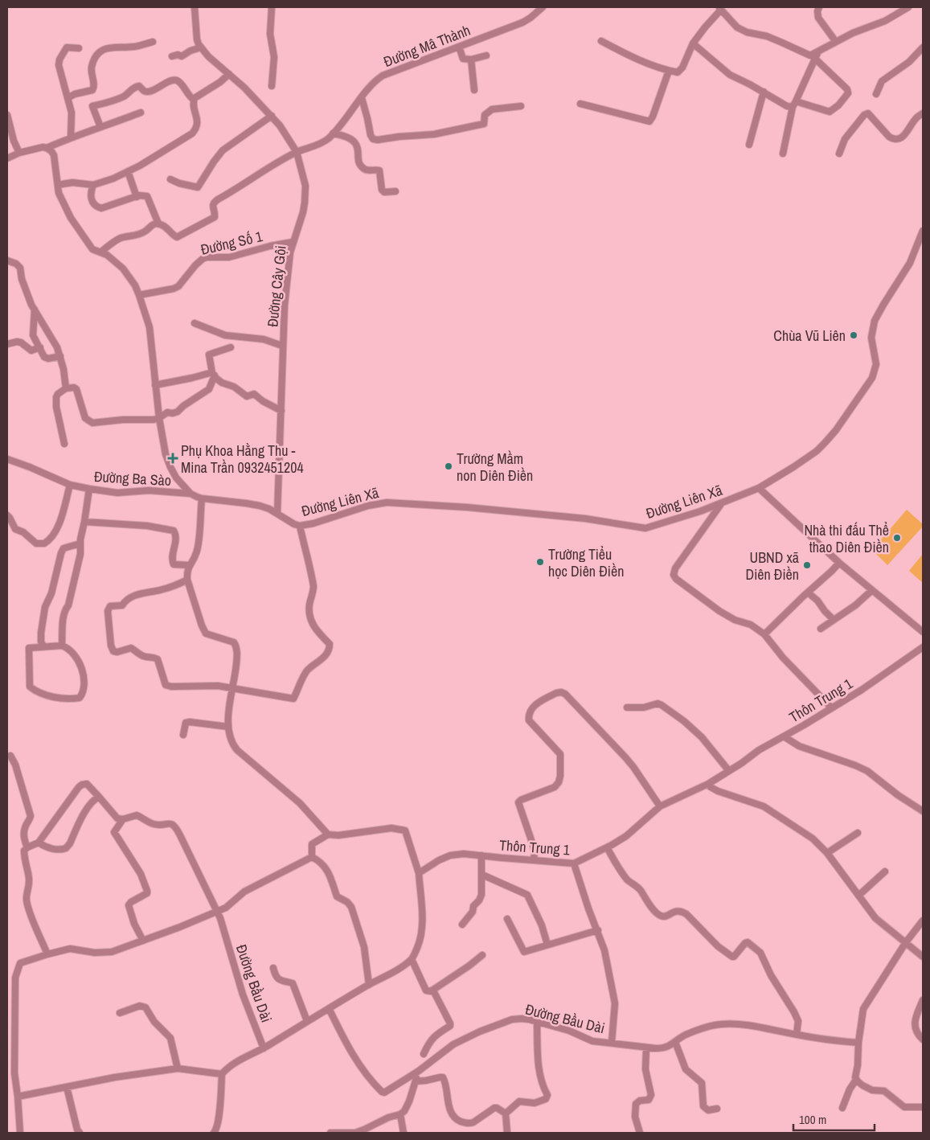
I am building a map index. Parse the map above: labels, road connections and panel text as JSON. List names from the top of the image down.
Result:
{
  "streets": {
    "street": [
      "Đường Mâ Thành",
      "Đường Số 1",
      "Đường Cây Gội",
      "Đường Ba Sào",
      "Đường Liên Xã",
      "Thôn Trung 1",
      "Đường Bầu Dài"
    ]
  },
  "crossings": [
    ["Đường Mâ Thành", "Đường Cây Gội"],
    ["Đường Số 1", "Đường Cây Gội"],
    ["Đường Số 1", "Đường Liên Xã"],
    ["Đường Cây Gội", "Đường Liên Xã"],
    ["Đường Ba Sào", "Đường Liên Xã"]
  ],
  "places": {
    "other": [
      "Chùa Vũ Liên",
      "Trường Mầm non Diên Điền",
      "Nhà thi đấu Thể thao Diên Điền",
      "Trường Tiểu học Diên Điền",
      "UBND xã Diên Điền"
    ],
    "health": ["Phụ Khoa Hằng Thu - Mina Trần 0932451204"]
  },
  "scale_bar": "100 m"
}
